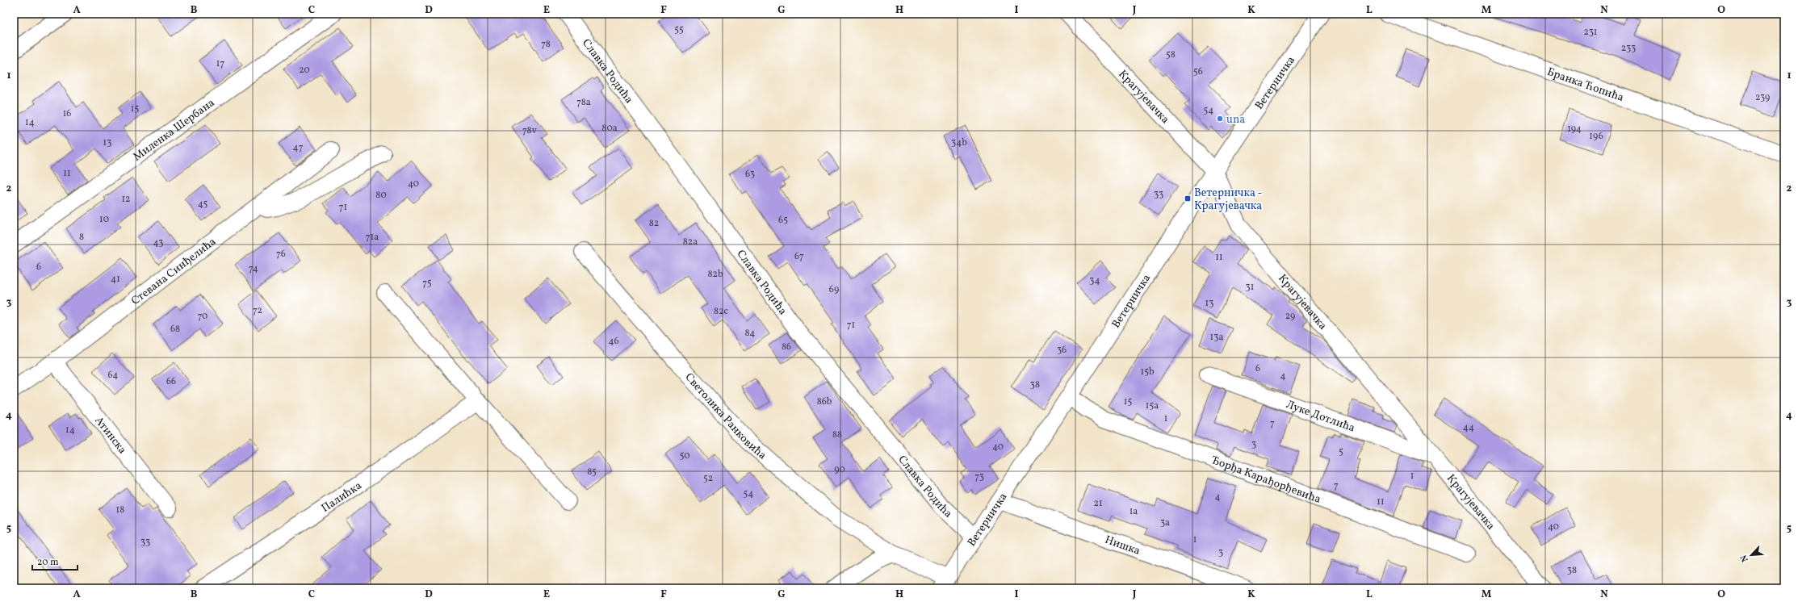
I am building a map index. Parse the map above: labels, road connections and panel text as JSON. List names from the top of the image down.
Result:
{
  "streets": {
    "street": [
      "Славка Родића",
      "Ветерничка",
      "Бранка Ћопића",
      "Крагујевачка",
      "Миленка Шербана",
      "Стевана Синђелића",
      "Светолика Ранковића",
      "Луке Дотлића",
      "Атинска",
      "Ђорђа Карађорђевића",
      "Палићка",
      "Нишка"
    ]
  },
  "crossings": [
    ["Славка Родића", "Ветерничка"],
    ["Ветерничка", "Крагујевачка"],
    ["Ветерничка", "Светолика Ранковића"],
    ["Ветерничка", "Ђорђа Карађорђевића"],
    ["Ветерничка", "Нишка"],
    ["Крагујевачка", "Луке Дотлића"],
    ["Стевана Синђелића", "Атинска"]
  ],
  "places": {
    "other": ["una"],
    "transit": ["Ветерничка - Крагујевачка"]
  },
  "house_numbers": [
    "55",
    "231",
    "78",
    "233",
    "58",
    "17",
    "20",
    "56",
    "239",
    "78a",
    "15",
    "54",
    "16",
    "14",
    "80a",
    "194",
    "78v",
    "196",
    "13",
    "34b",
    "47",
    "11",
    "63",
    "40",
    "33",
    "80",
    "12",
    "45",
    "71",
    "10",
    "65",
    "82",
    "8",
    "71a",
    "82a",
    "43",
    "76",
    "67",
    "11",
    "6",
    "74",
    "82b",
    "41",
    "34",
    "75",
    "31",
    "69",
    "13",
    "72",
    "82c",
    "70",
    "29",
    "71",
    "68",
    "84",
    "13a",
    "46",
    "86",
    "36",
    "6",
    "15b",
    "64",
    "4",
    "66",
    "38",
    "86b",
    "15",
    "15a",
    "1",
    "7",
    "44",
    "14",
    "88",
    "3",
    "40",
    "5",
    "50",
    "90",
    "85",
    "1",
    "73",
    "52",
    "7",
    "54",
    "4",
    "11",
    "21",
    "18",
    "1a",
    "3a",
    "40",
    "1",
    "33",
    "3",
    "38"
  ],
  "scale_bar": "20 m",
  "north": "bottom left",
  "grid": {
    "columns": [
      "A",
      "B",
      "C",
      "D",
      "E",
      "F",
      "G",
      "H",
      "I",
      "J",
      "K",
      "L",
      "M",
      "N",
      "O"
    ],
    "rows": [
      "1",
      "2",
      "3",
      "4",
      "5"
    ]
  }
}
